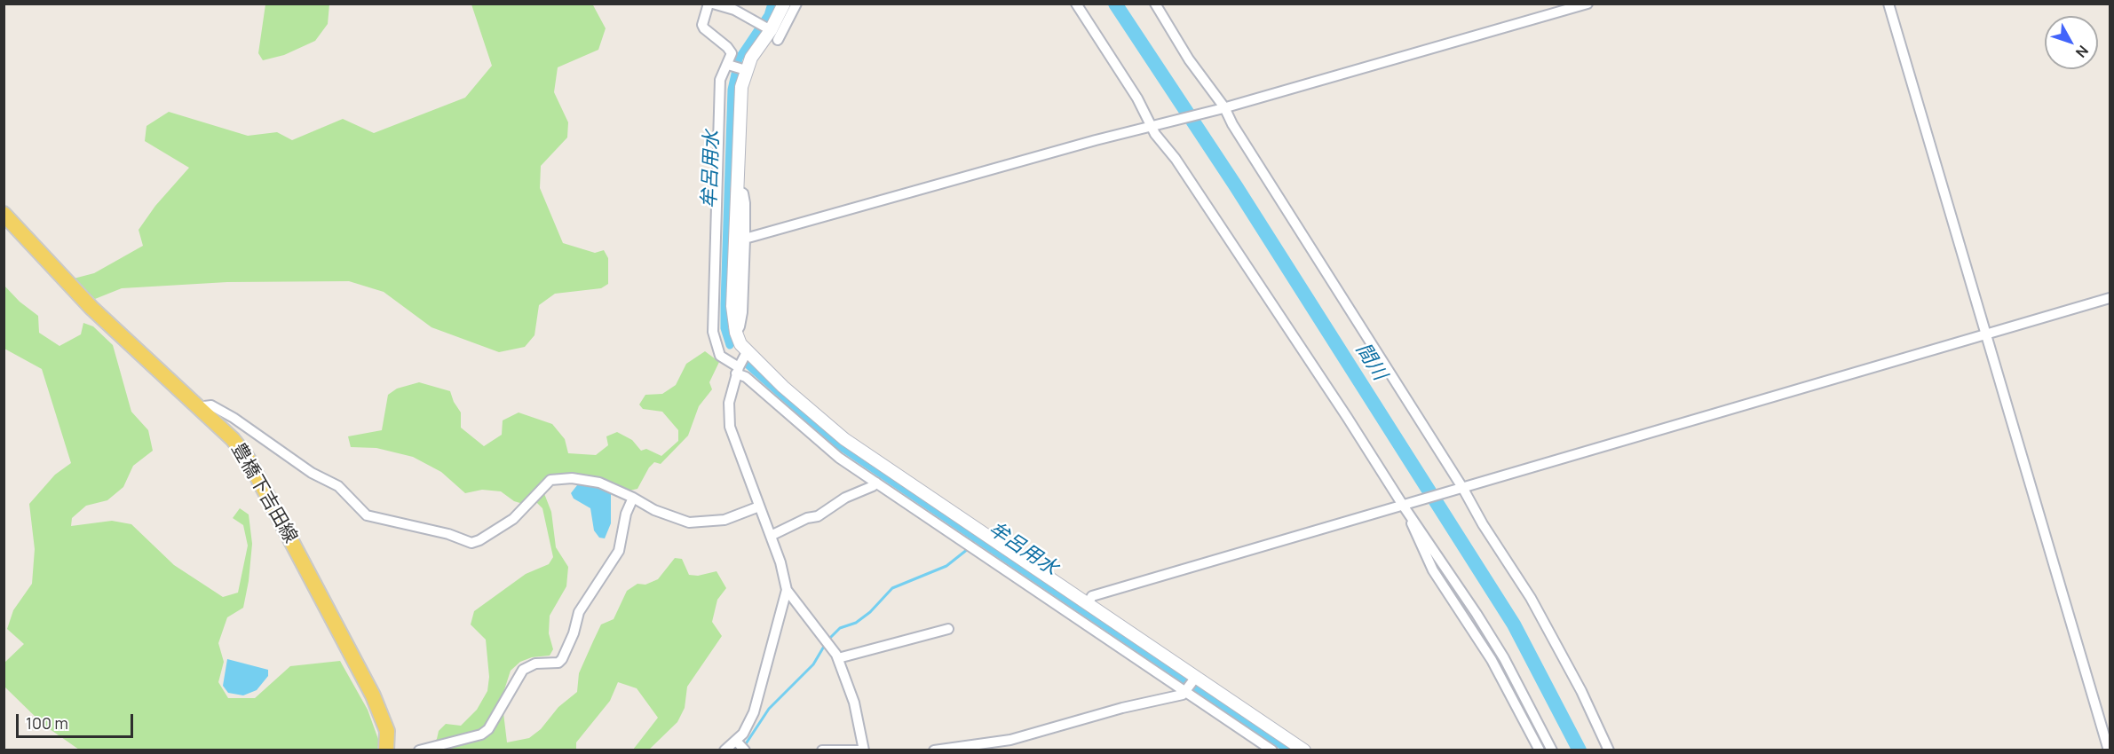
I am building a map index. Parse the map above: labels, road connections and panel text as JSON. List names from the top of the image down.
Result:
{
  "streets": {
    "main road": ["豊橋下吉田線"]
  },
  "water": ["牟呂用水", "間川"],
  "scale_bar": "100 m",
  "north": "bottom right"
}
